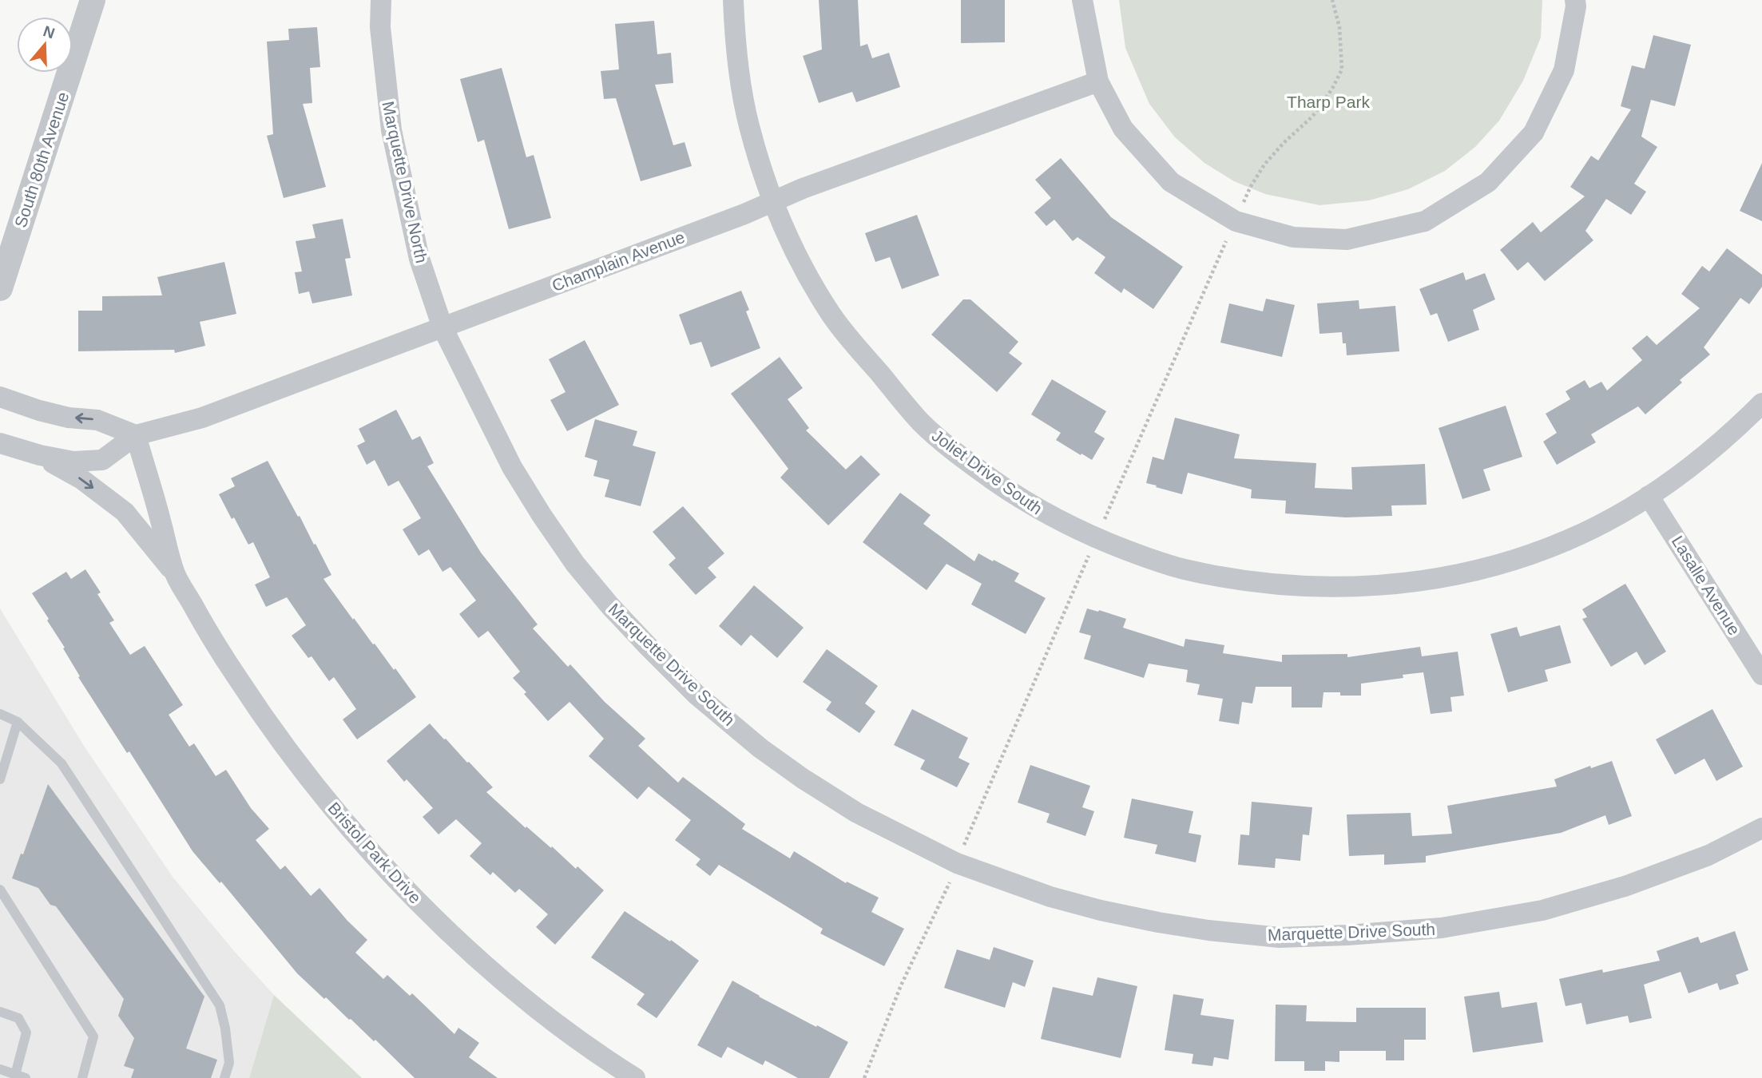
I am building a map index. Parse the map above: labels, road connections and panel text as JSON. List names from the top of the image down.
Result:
{
  "streets": {
    "street": [
      "South 80th Avenue",
      "Marquette Drive North",
      "Champlain Avenue",
      "Joliet Drive South",
      "Lasalle Avenue",
      "Marquette Drive South",
      "Bristol Park Drive"
    ]
  },
  "crossings": [
    ["Marquette Drive North", "Champlain Avenue"],
    ["Marquette Drive North", "Marquette Drive South"],
    ["Champlain Avenue", "Joliet Drive South"],
    ["Champlain Avenue", "Marquette Drive South"],
    ["Champlain Avenue", "Bristol Park Drive"],
    ["Joliet Drive South", "Lasalle Avenue"]
  ],
  "parks": ["Tharp Park"],
  "north": "top"
}
